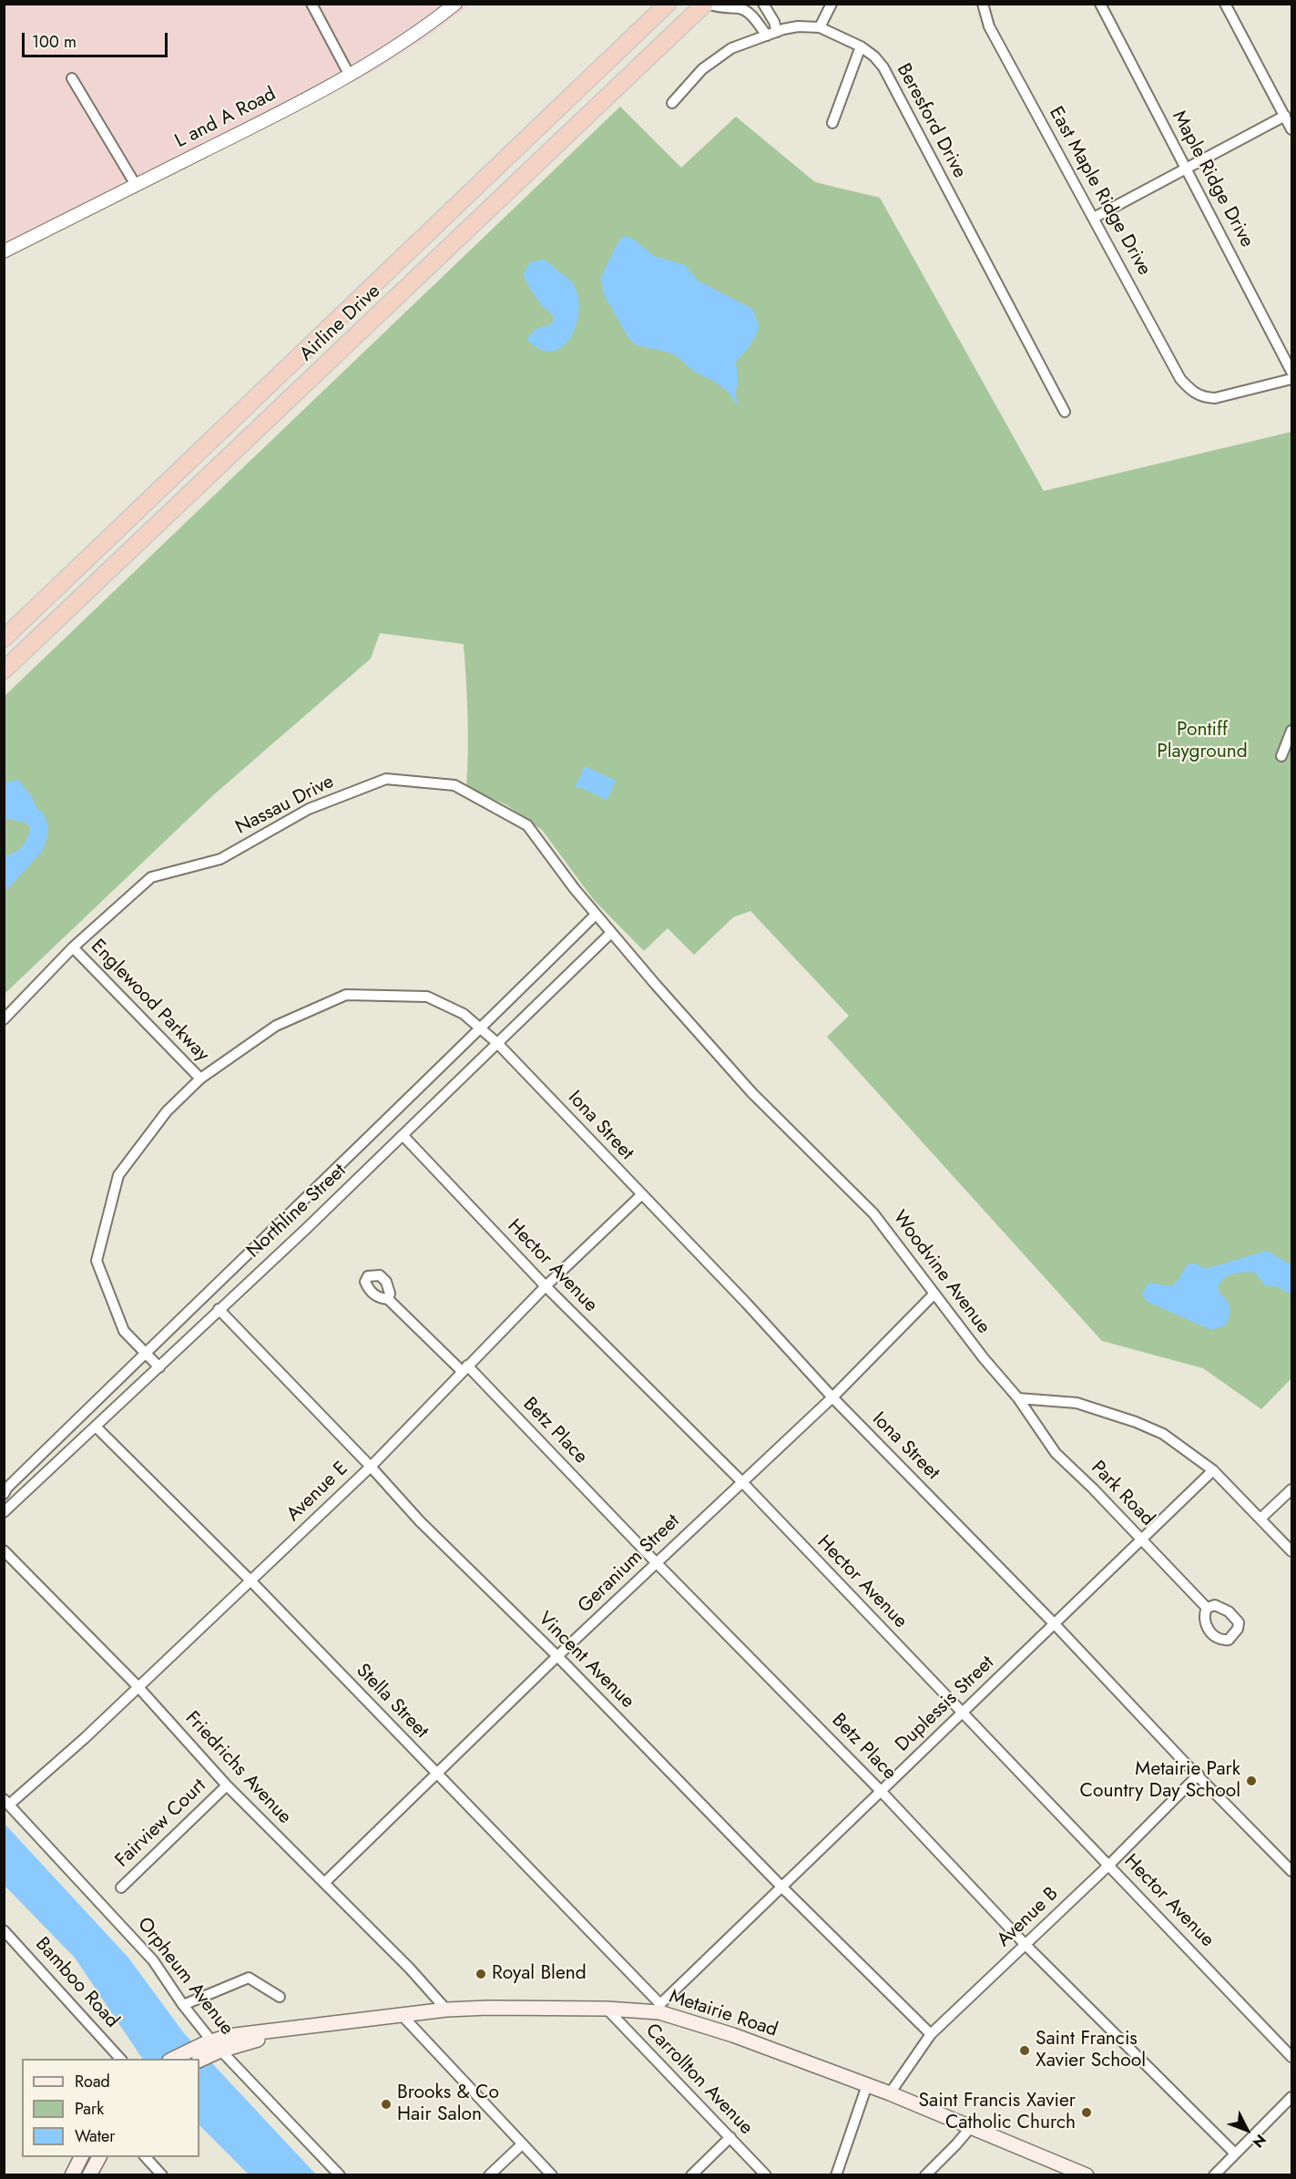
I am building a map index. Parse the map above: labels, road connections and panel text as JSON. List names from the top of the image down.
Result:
{
  "streets": {
    "highway": ["Airline Drive"],
    "main road": ["Metairie Road"],
    "street": [
      "L and A Road",
      "Beresford Drive",
      "Maple Ridge Drive",
      "East Maple Ridge Drive",
      "Nassau Drive",
      "Englewood Parkway",
      "Iona Street",
      "Northline Street",
      "Hector Avenue",
      "Woodvine Avenue",
      "Betz Place",
      "Avenue E",
      "Park Road",
      "Geranium Street",
      "Vincent Avenue",
      "Stella Street",
      "Duplessis Street",
      "Friedrichs Avenue",
      "Fairview Court",
      "Avenue B",
      "Orpheum Avenue",
      "Bamboo Road",
      "Carrollton Avenue"
    ]
  },
  "crossings": [
    ["Nassau Drive", "Englewood Parkway"],
    ["Nassau Drive", "Northline Street"],
    ["Nassau Drive", "Woodvine Avenue"],
    ["Englewood Parkway", "Iona Street"],
    ["Iona Street", "Northline Street"],
    ["Iona Street", "Avenue E"],
    ["Iona Street", "Geranium Street"],
    ["Iona Street", "Duplessis Street"],
    ["Iona Street", "Avenue B"],
    ["Northline Street", "Hector Avenue"],
    ["Northline Street", "Woodvine Avenue"],
    ["Northline Street", "Vincent Avenue"],
    ["Northline Street", "Stella Street"],
    ["Hector Avenue", "Avenue E"],
    ["Hector Avenue", "Geranium Street"],
    ["Hector Avenue", "Duplessis Street"],
    ["Hector Avenue", "Avenue B"],
    ["Woodvine Avenue", "Park Road"],
    ["Woodvine Avenue", "Geranium Street"],
    ["Betz Place", "Avenue E"],
    ["Betz Place", "Geranium Street"],
    ["Betz Place", "Duplessis Street"],
    ["Betz Place", "Avenue B"],
    ["Avenue E", "Vincent Avenue"],
    ["Avenue E", "Stella Street"],
    ["Avenue E", "Friedrichs Avenue"],
    ["Avenue E", "Orpheum Avenue"],
    ["Park Road", "Duplessis Street"],
    ["Geranium Street", "Vincent Avenue"],
    ["Geranium Street", "Stella Street"],
    ["Geranium Street", "Friedrichs Avenue"],
    ["Vincent Avenue", "Duplessis Street"],
    ["Vincent Avenue", "Avenue B"],
    ["Stella Street", "Duplessis Street"],
    ["Stella Street", "Metairie Road"],
    ["Duplessis Street", "Metairie Road"],
    ["Friedrichs Avenue", "Fairview Court"],
    ["Friedrichs Avenue", "Metairie Road"],
    ["Avenue B", "Metairie Road"],
    ["Orpheum Avenue", "Metairie Road"],
    ["Metairie Road", "Carrollton Avenue"]
  ],
  "parks": ["Pontiff Playground"],
  "places": [
    "Metairie Park Country Day School",
    "Royal Blend",
    "Saint Francis Xavier School",
    "Brooks & Co Hair Salon",
    "Saint Francis Xavier Catholic Church"
  ],
  "legend": ["Road", "Park", "Water"],
  "scale_bar": "100 m",
  "north": "bottom right"
}
